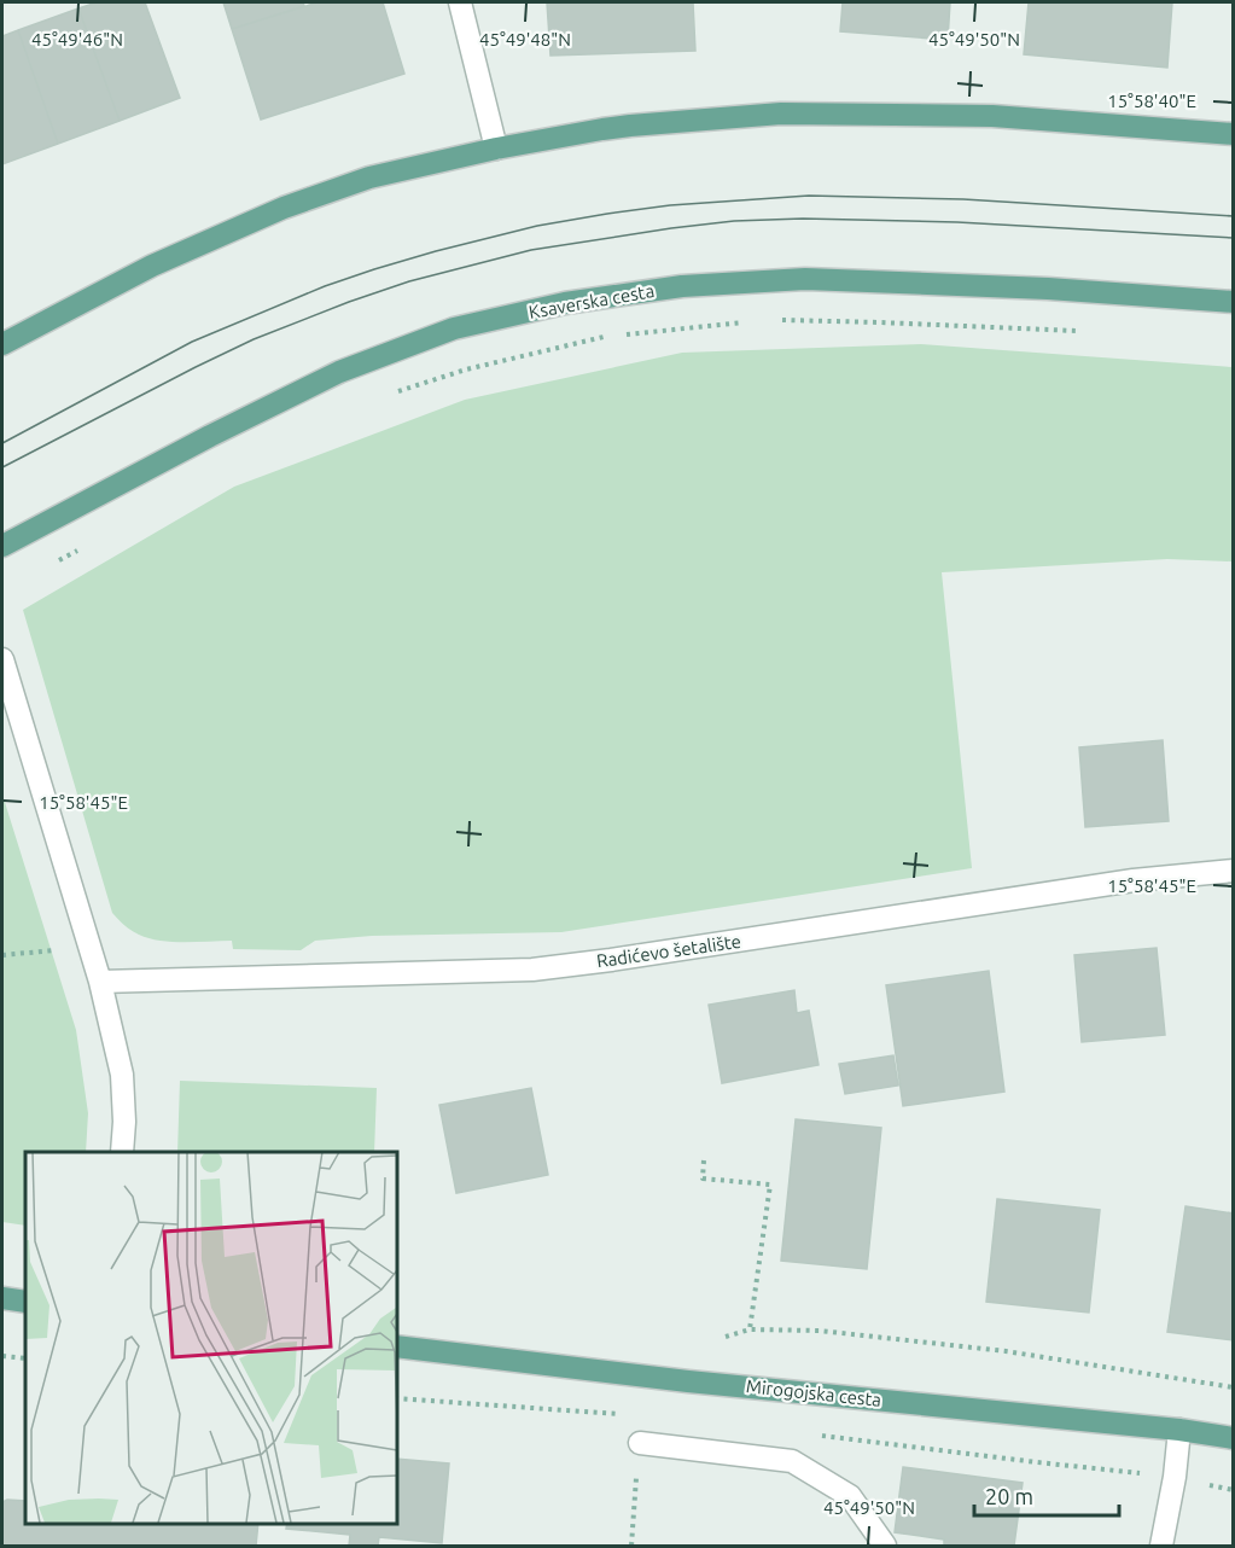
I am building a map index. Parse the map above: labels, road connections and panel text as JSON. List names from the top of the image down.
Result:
{
  "streets": {
    "main road": ["Ksaverska cesta", "Mirogojska cesta"],
    "street": ["Radićevo šetalište"]
  },
  "scale_bar": "20 m",
  "coordinates": [
    "45°49'46\"N",
    "45°49'48\"N",
    "45°49'50\"N",
    "15°58'40\"E",
    "15°58'45\"E"
  ]
}
